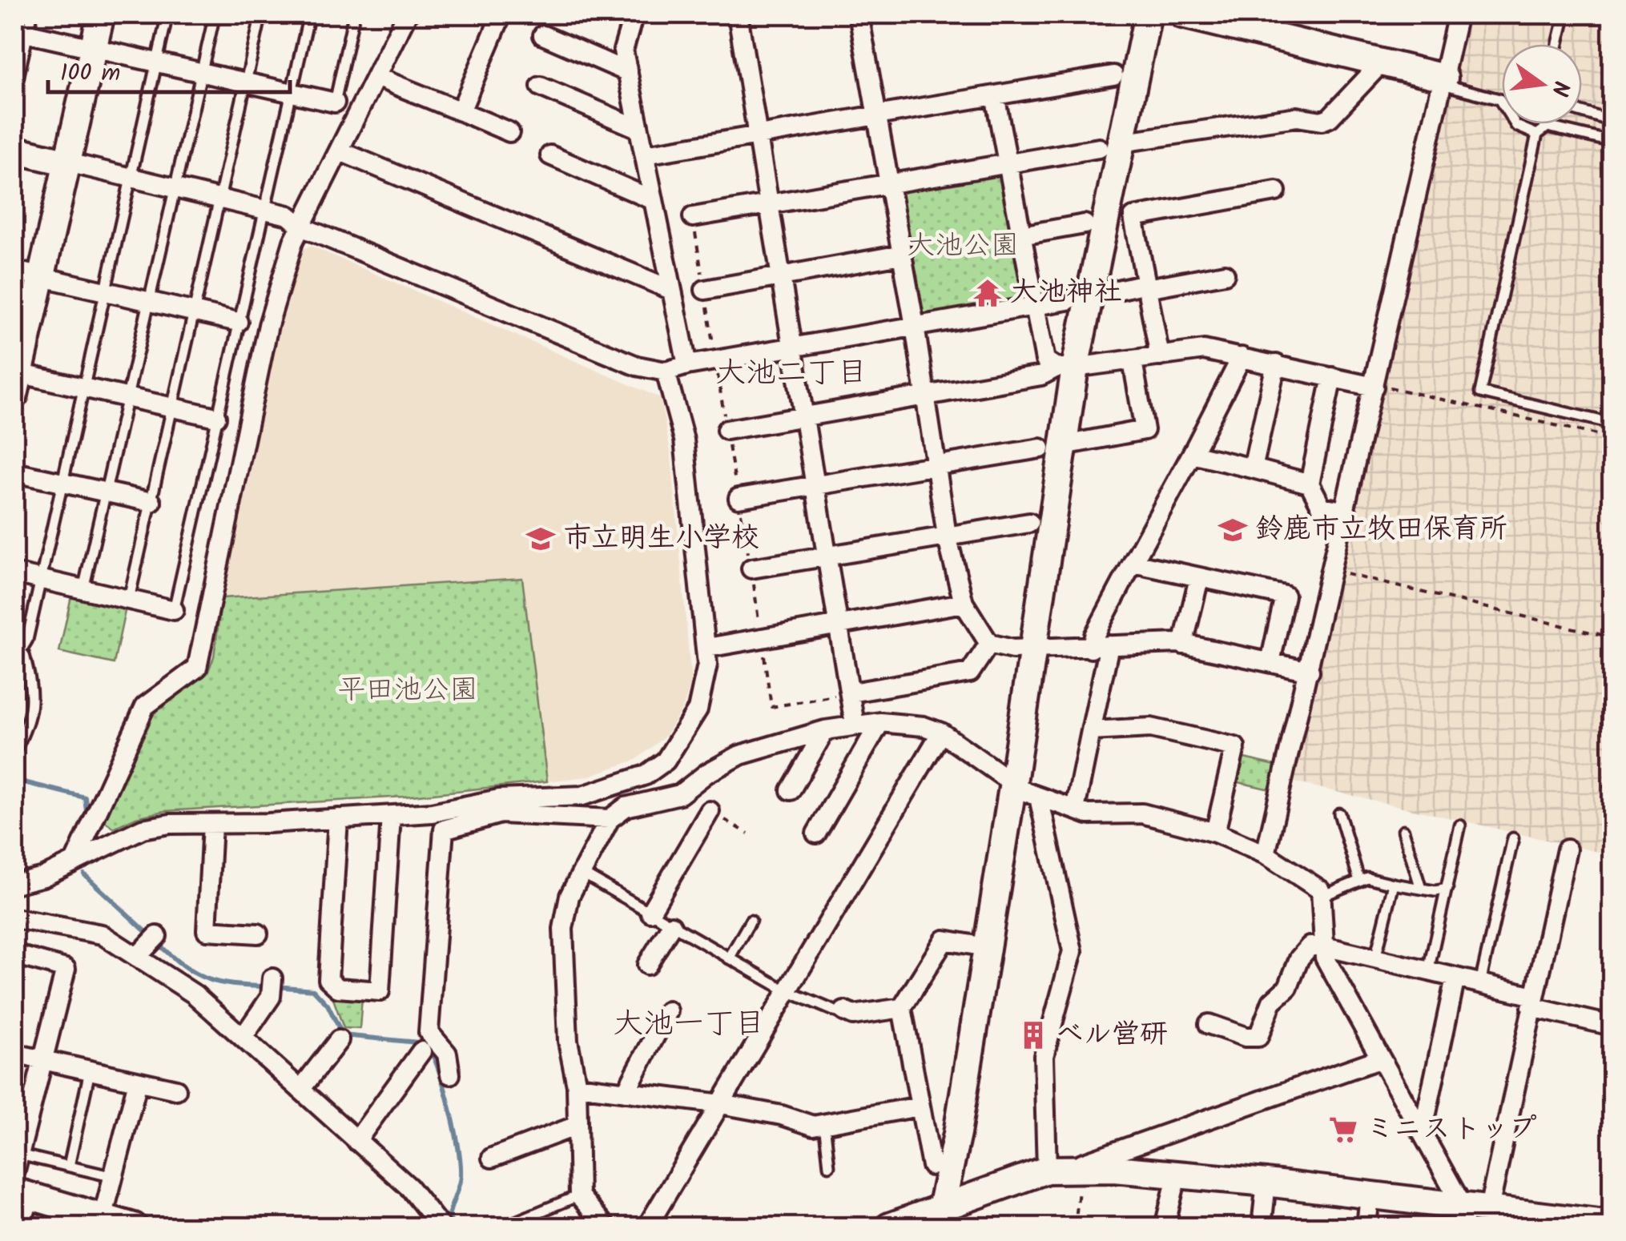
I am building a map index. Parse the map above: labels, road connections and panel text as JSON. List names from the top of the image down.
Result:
{
  "districts": ["大池二丁目", "大池一丁目"],
  "parks": ["大池公園", "平田池公園"],
  "places": {
    "temple": ["大池神社"],
    "school or university": ["鈴鹿市立牧田保育所", "市立明生小学校"],
    "building": ["べル営研"],
    "supermarket": ["ミニストップ"]
  },
  "scale_bar": "100 m",
  "north": "right"
}
